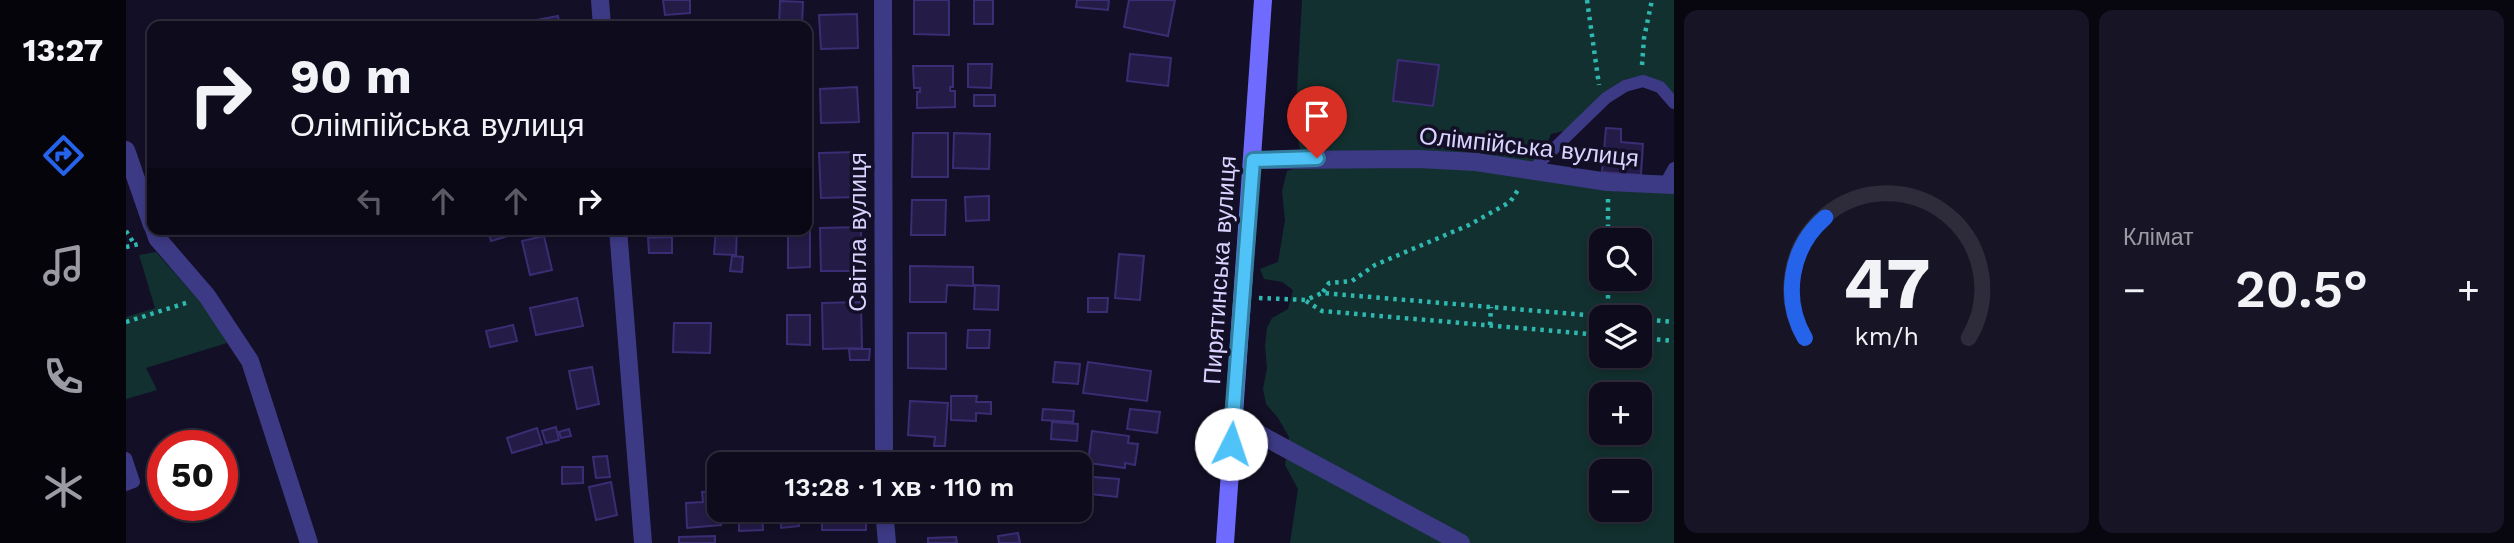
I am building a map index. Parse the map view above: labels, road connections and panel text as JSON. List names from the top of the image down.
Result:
{
  "streets": {
    "main road": ["Пирятинська вулиця"],
    "street": ["Олімпійська вулиця", "Світла вулиця"]
  },
  "crossings": [
    ["Олімпійська вулиця", "Пирятинська вулиця"]
  ],
  "page": {
    "tabs": "13:27",
    "tile": "Клімат",
    "turn": ["90 m", "Олімпійська вулиця"],
    "map_buttons": ["+", "−"],
    "heat": ["−", "20.5°", "+"],
    "limit": "50",
    "trip": "13:28 · 1 хв · 110 m",
    "gauge": ["47", "km/h"]
  }
}
